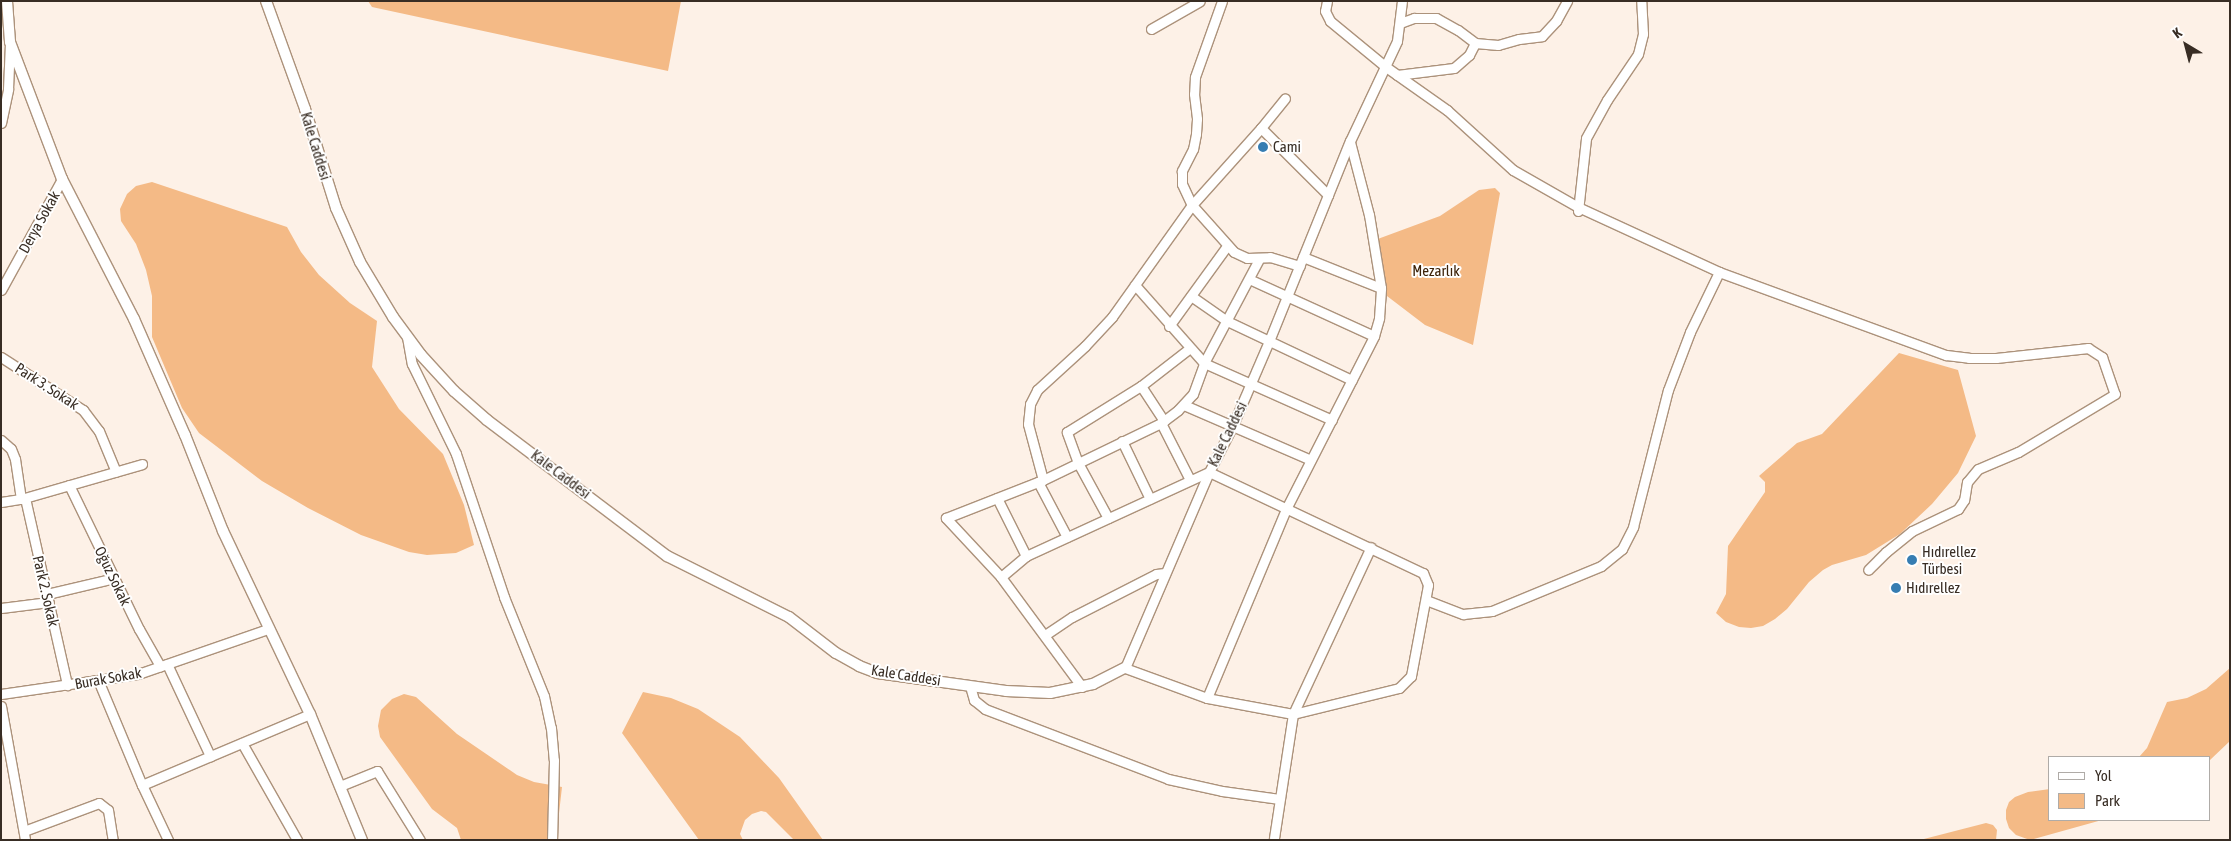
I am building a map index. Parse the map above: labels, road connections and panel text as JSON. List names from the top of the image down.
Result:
{
  "streets": {
    "street": [
      "Kale Caddesi",
      "Derya Sokak",
      "Park 3. Sokak",
      "Oğuz Sokak",
      "Park 2. Sokak",
      "Burak Sokak"
    ]
  },
  "crossings": [
    ["Oğuz Sokak", "Burak Sokak"],
    ["Park 2. Sokak", "Burak Sokak"]
  ],
  "parks": ["Mezarlık"],
  "places": ["Cami", "Hıdırellez Türbesi", "Hıdırellez"],
  "legend": ["Yol", "Park"],
  "north": "top left"
}
